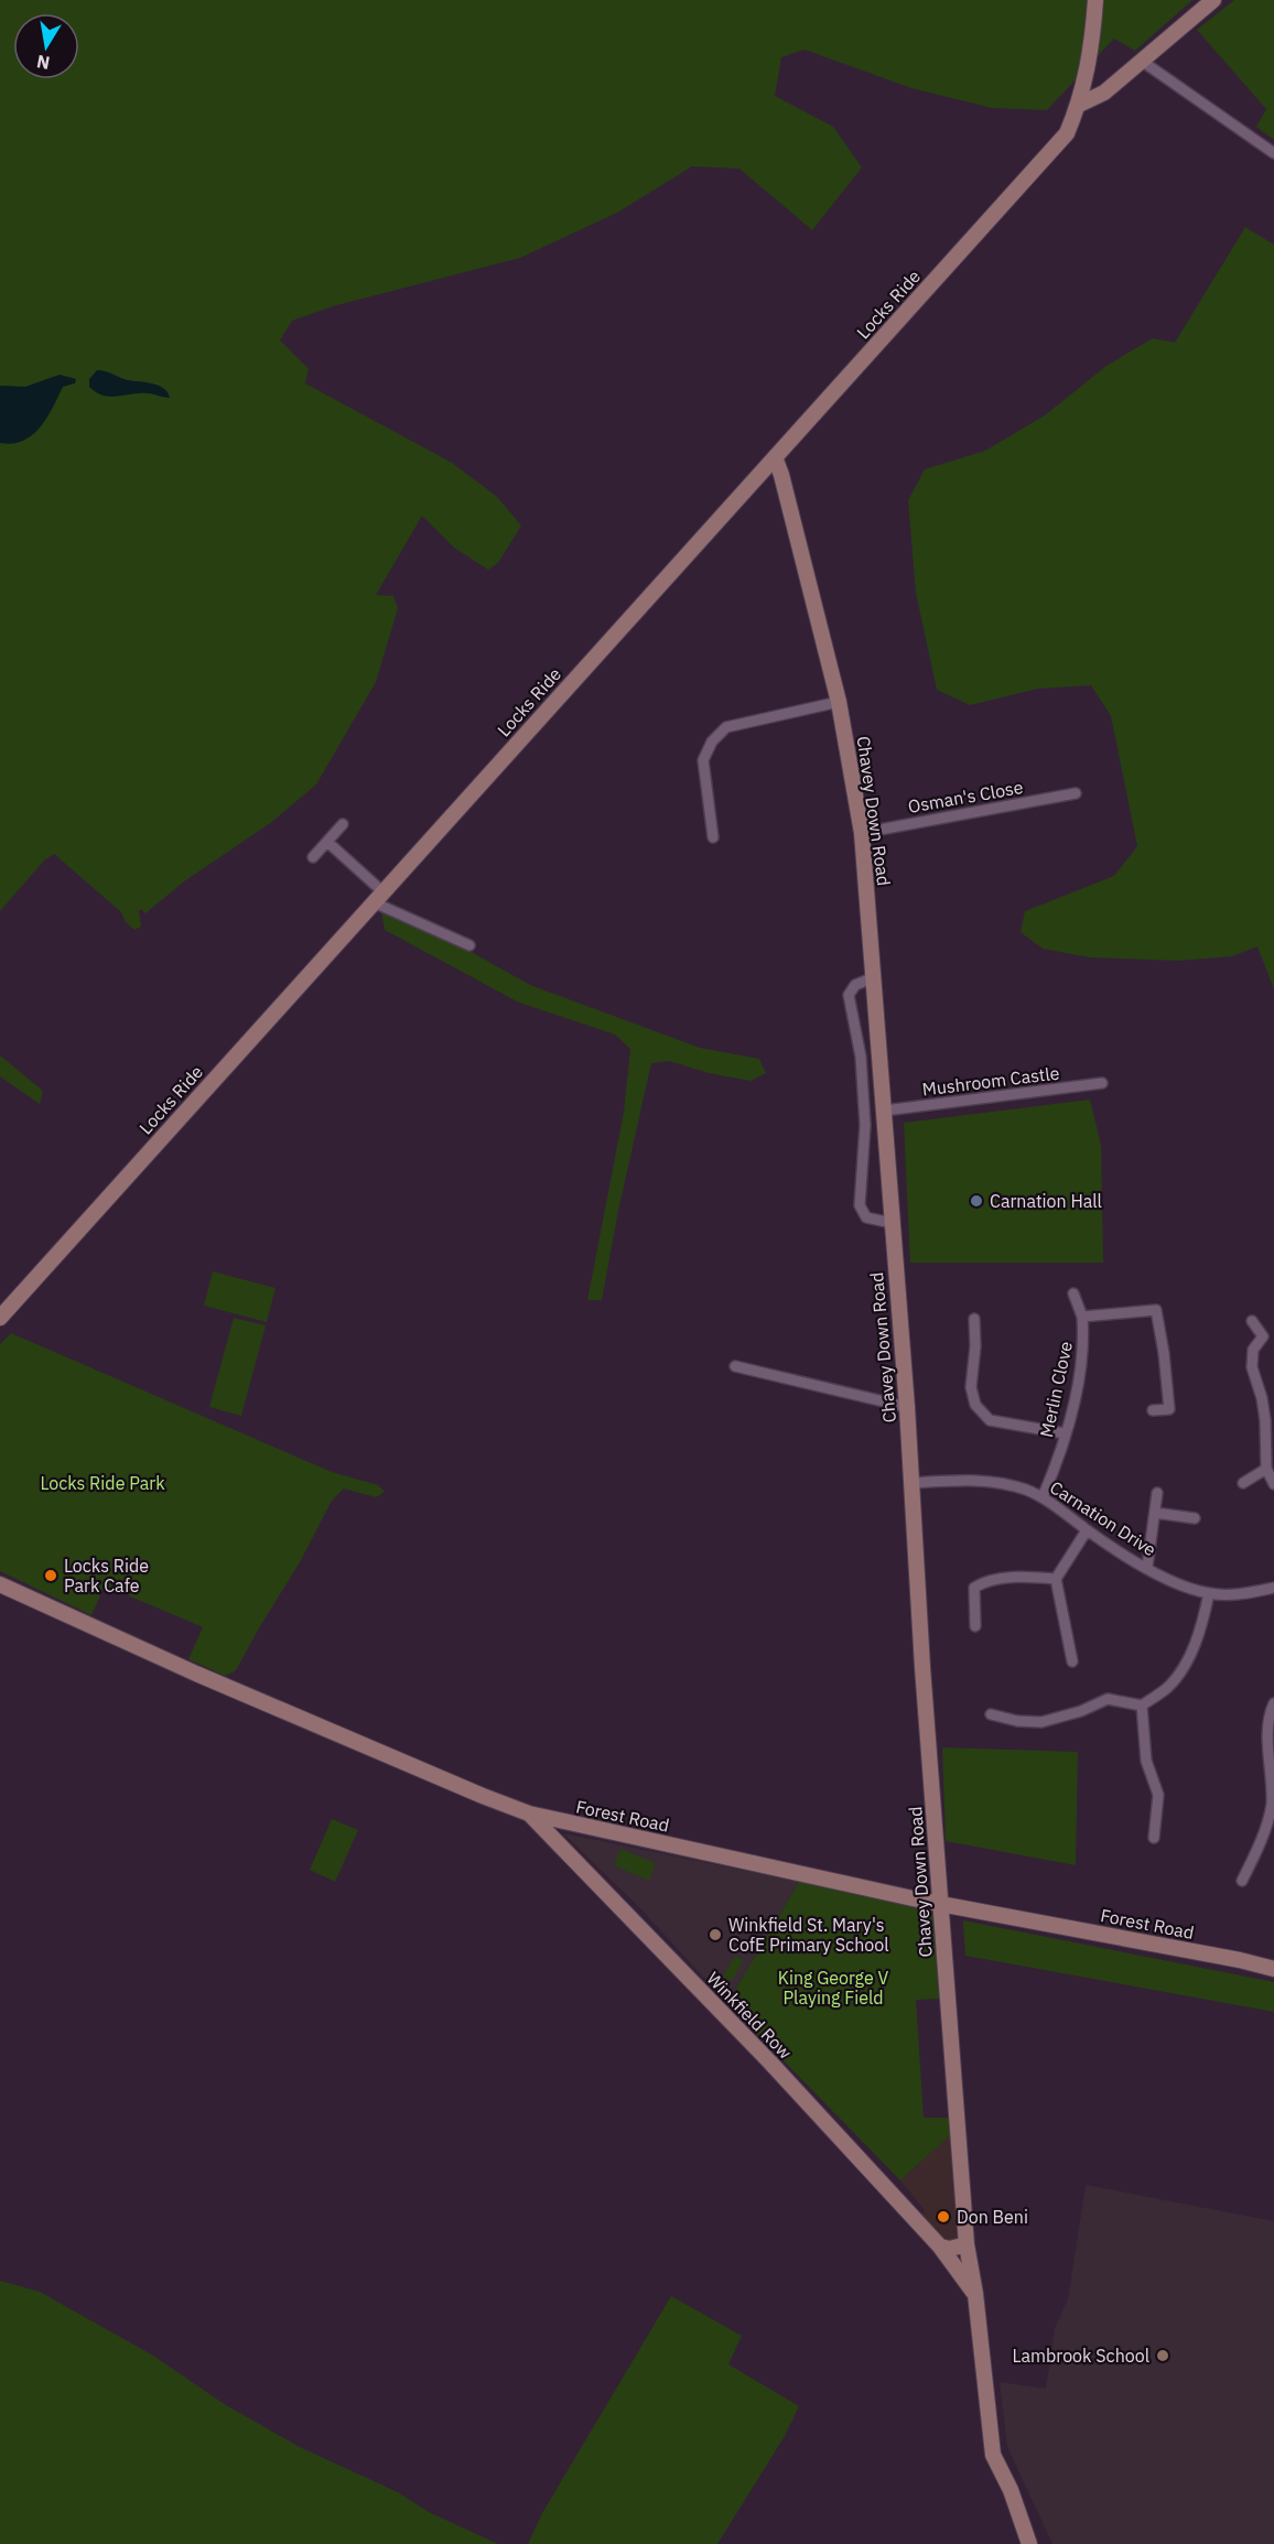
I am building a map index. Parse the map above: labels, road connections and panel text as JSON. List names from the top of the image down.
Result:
{
  "streets": {
    "main road": [
      "Locks Ride",
      "Chavey Down Road",
      "Forest Road",
      "Winkfield Row"
    ],
    "street": [
      "Osman's Close",
      "Mushroom Castle",
      "Merlin Clove",
      "Carnation Drive"
    ]
  },
  "crossings": [
    ["Locks Ride", "Chavey Down Road"],
    ["Osman's Close", "Chavey Down Road"],
    ["Chavey Down Road", "Mushroom Castle"],
    ["Chavey Down Road", "Carnation Drive"],
    ["Chavey Down Road", "Forest Road"],
    ["Merlin Clove", "Carnation Drive"],
    ["Forest Road", "Winkfield Row"]
  ],
  "parks": ["Locks Ride Park", "King George V Playing Field"],
  "places": [
    "Carnation Hall",
    "Locks Ride Park Cafe",
    "Winkfield St. Mary's CofE Primary School",
    "Don Beni",
    "Lambrook School"
  ],
  "north": "bottom"
}
